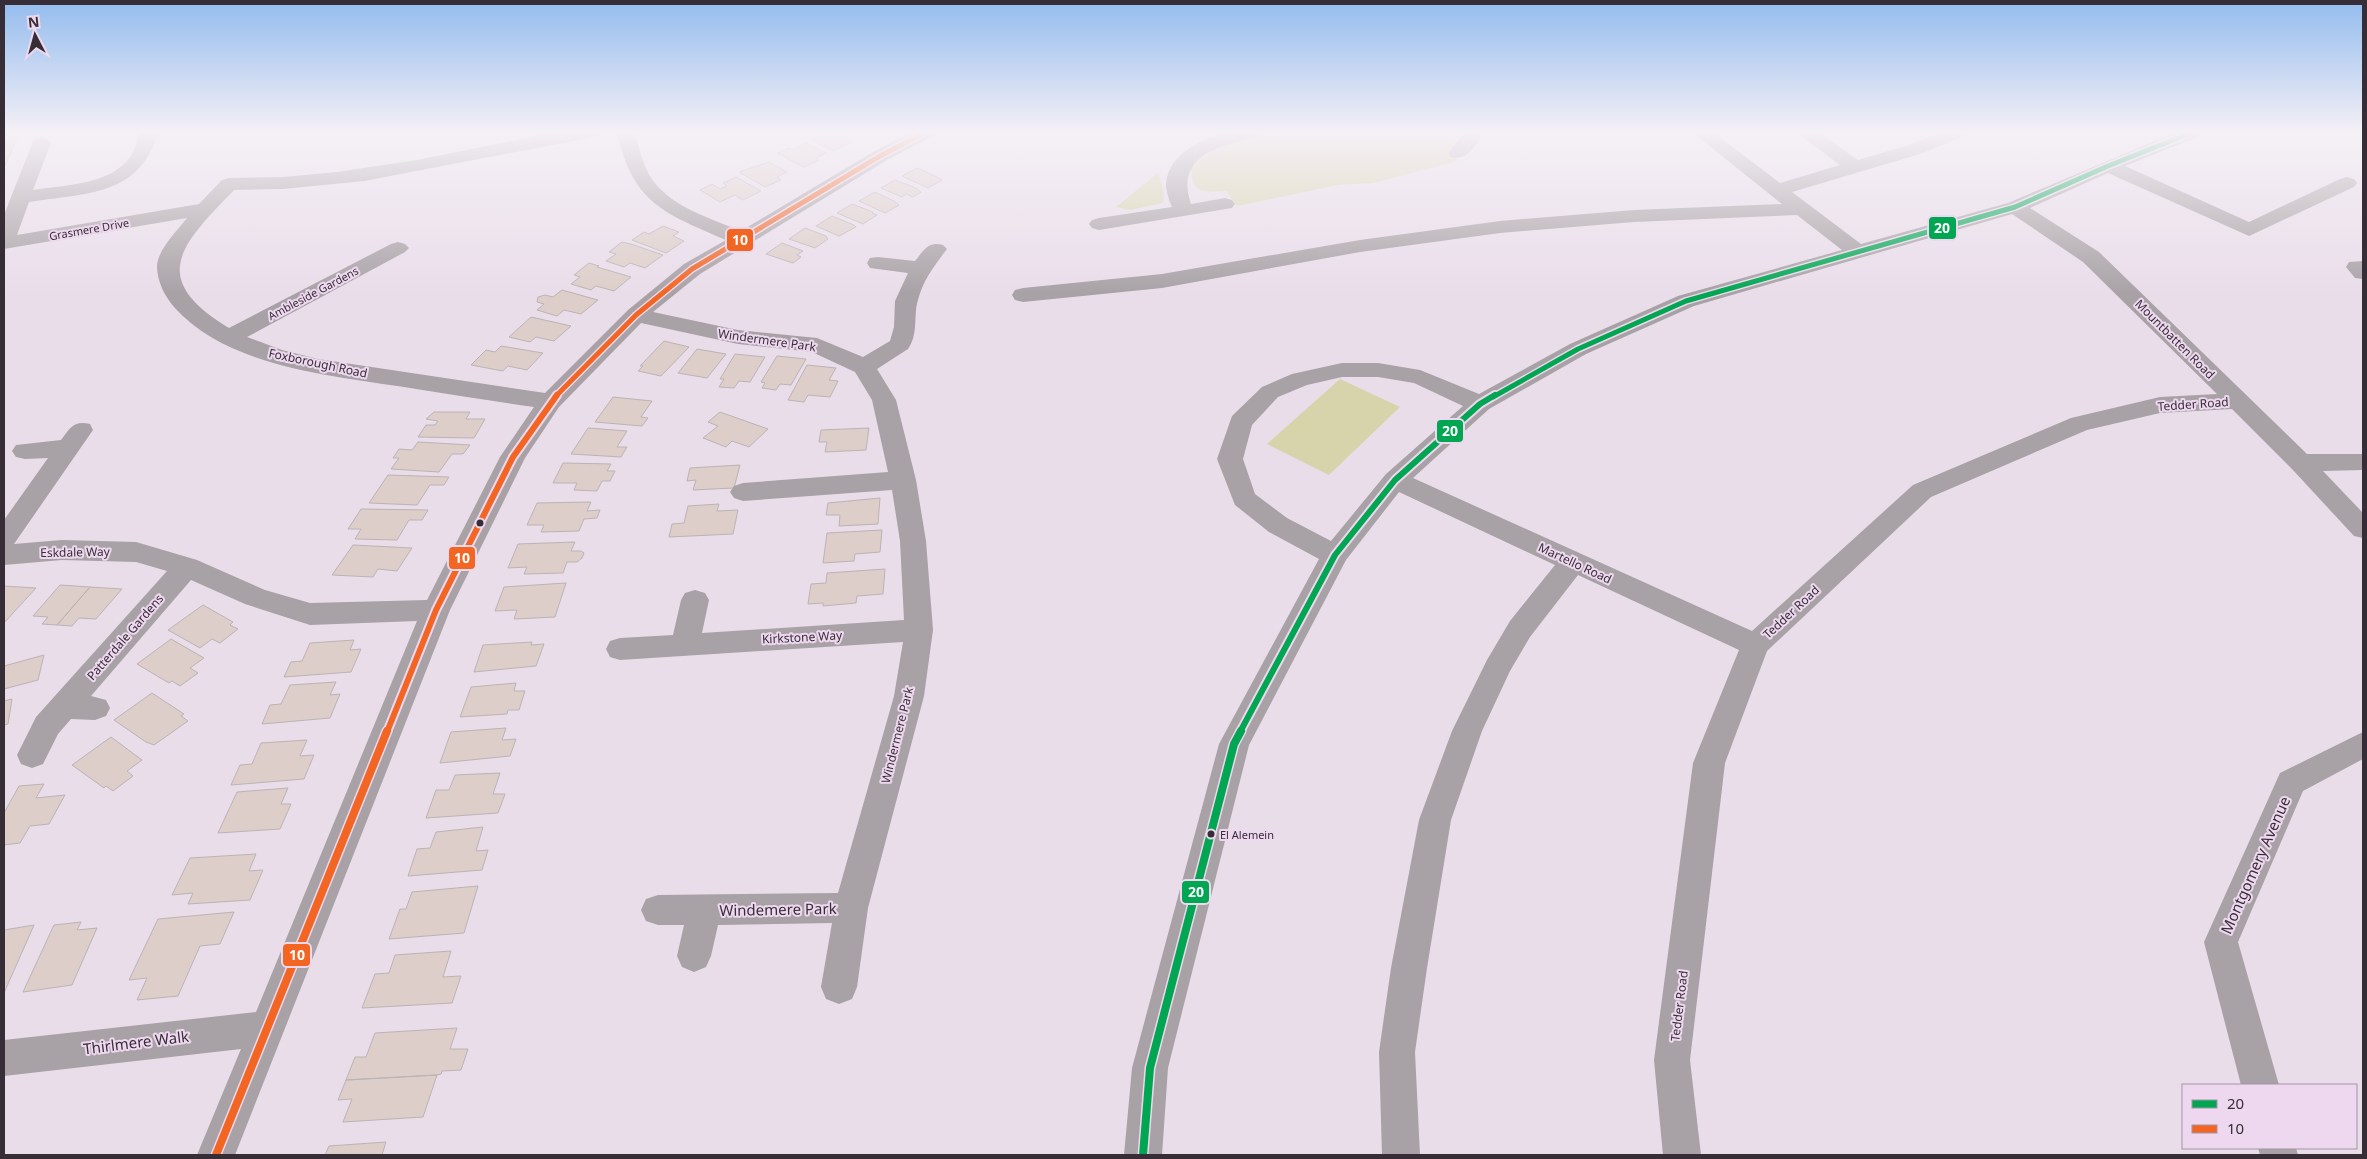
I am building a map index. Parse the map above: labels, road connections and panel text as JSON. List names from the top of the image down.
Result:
{
  "streets": {
    "street": [
      "Grasmere Drive",
      "Ambleside Gardens",
      "Mountbatten Road",
      "Windermere Park",
      "Foxborough Road",
      "Tedder Road",
      "Eskdale Way",
      "Martello Road",
      "Patterdale Gardens",
      "Kirkstone Way",
      "Montgomery Avenue",
      "Windemere Park",
      "Thirlmere Walk"
    ]
  },
  "crossings": [
    ["Grasmere Drive", "Foxborough Road"],
    ["Ambleside Gardens", "Foxborough Road"],
    ["Mountbatten Road", "Tedder Road"],
    ["Windermere Park", "Kirkstone Way"],
    ["Windermere Park", "Windemere Park"],
    ["Tedder Road", "Martello Road"],
    ["Eskdale Way", "Patterdale Gardens"]
  ],
  "places": ["El Alemein"],
  "lines": ["transit line 20", "transit line 10"],
  "legend": ["20", "10"],
  "north": "top"
}
